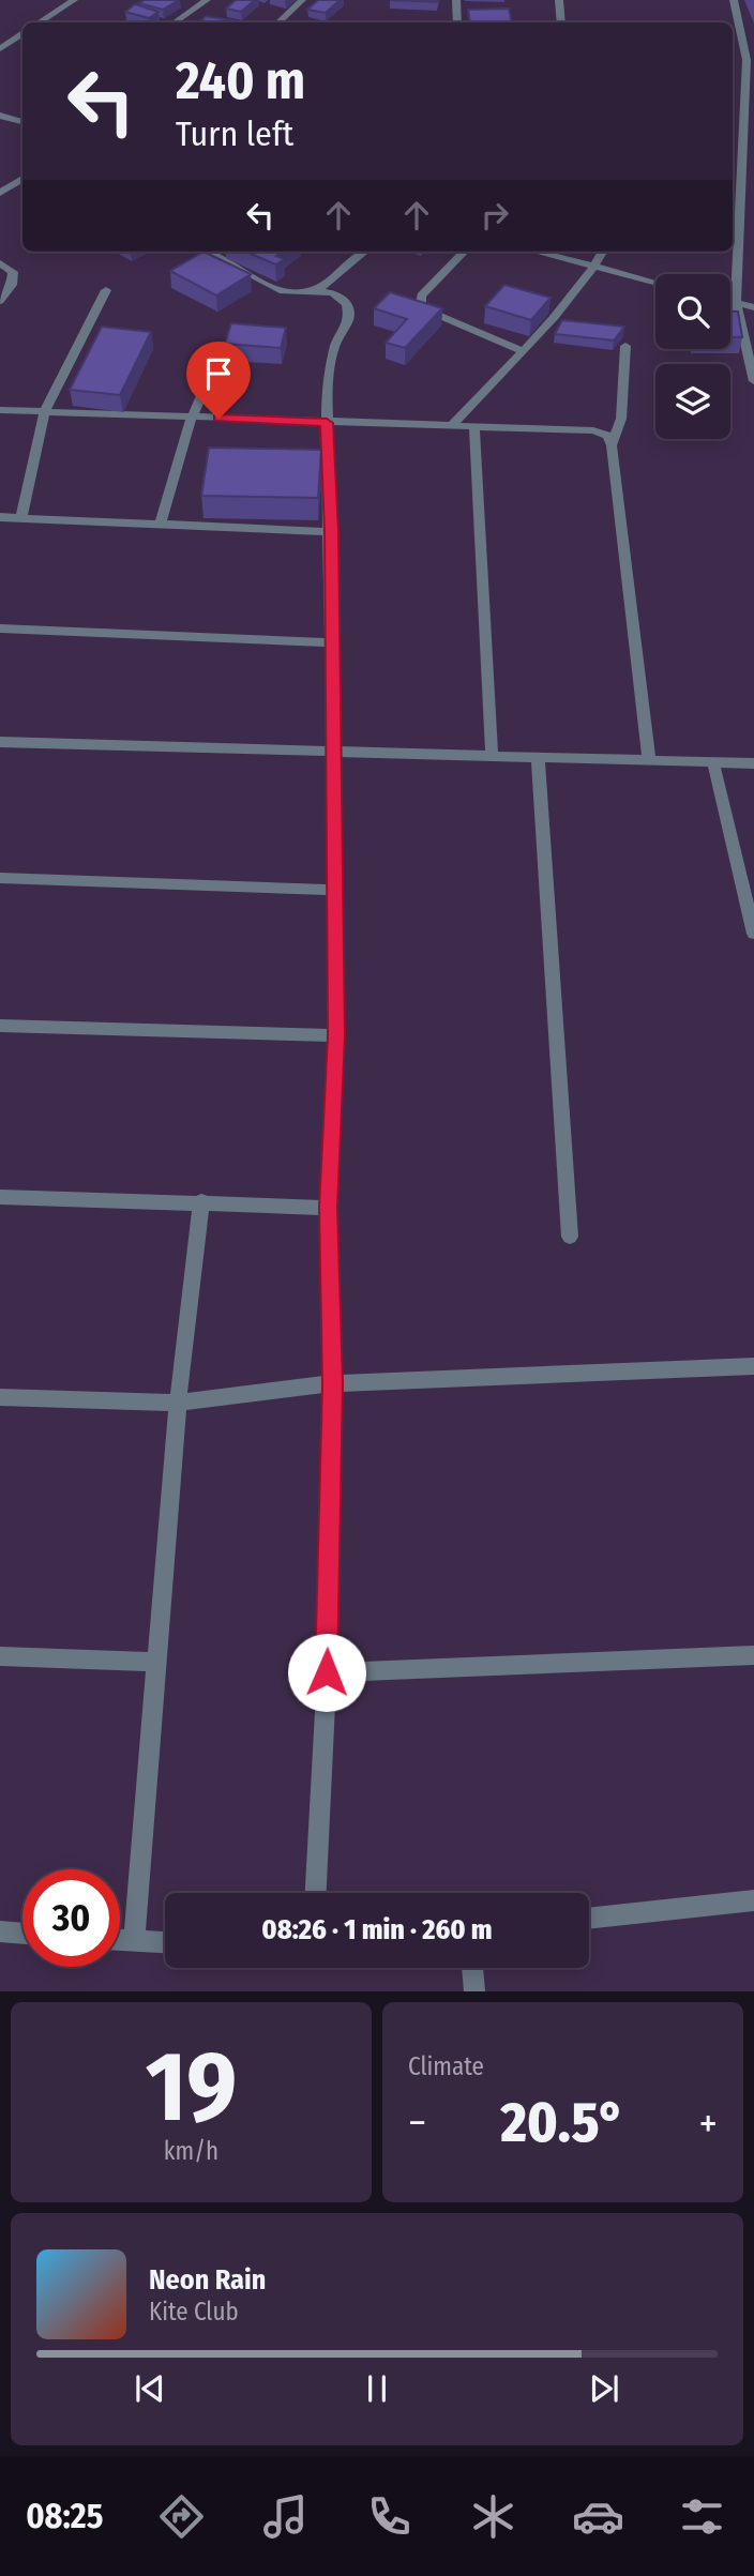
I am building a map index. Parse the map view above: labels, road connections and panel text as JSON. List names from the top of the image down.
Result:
{
  "page": {
    "turn": ["240 m", "Turn left"],
    "limit": "30",
    "trip": "08:26 · 1 min · 260 m",
    "tile": [
      ["19", "km/h"],
      "Climate"
    ],
    "heat": ["−", "20.5°", "+"],
    "song": ["Neon Rain", "Kite Club"],
    "tabs": "08:25"
  }
}
